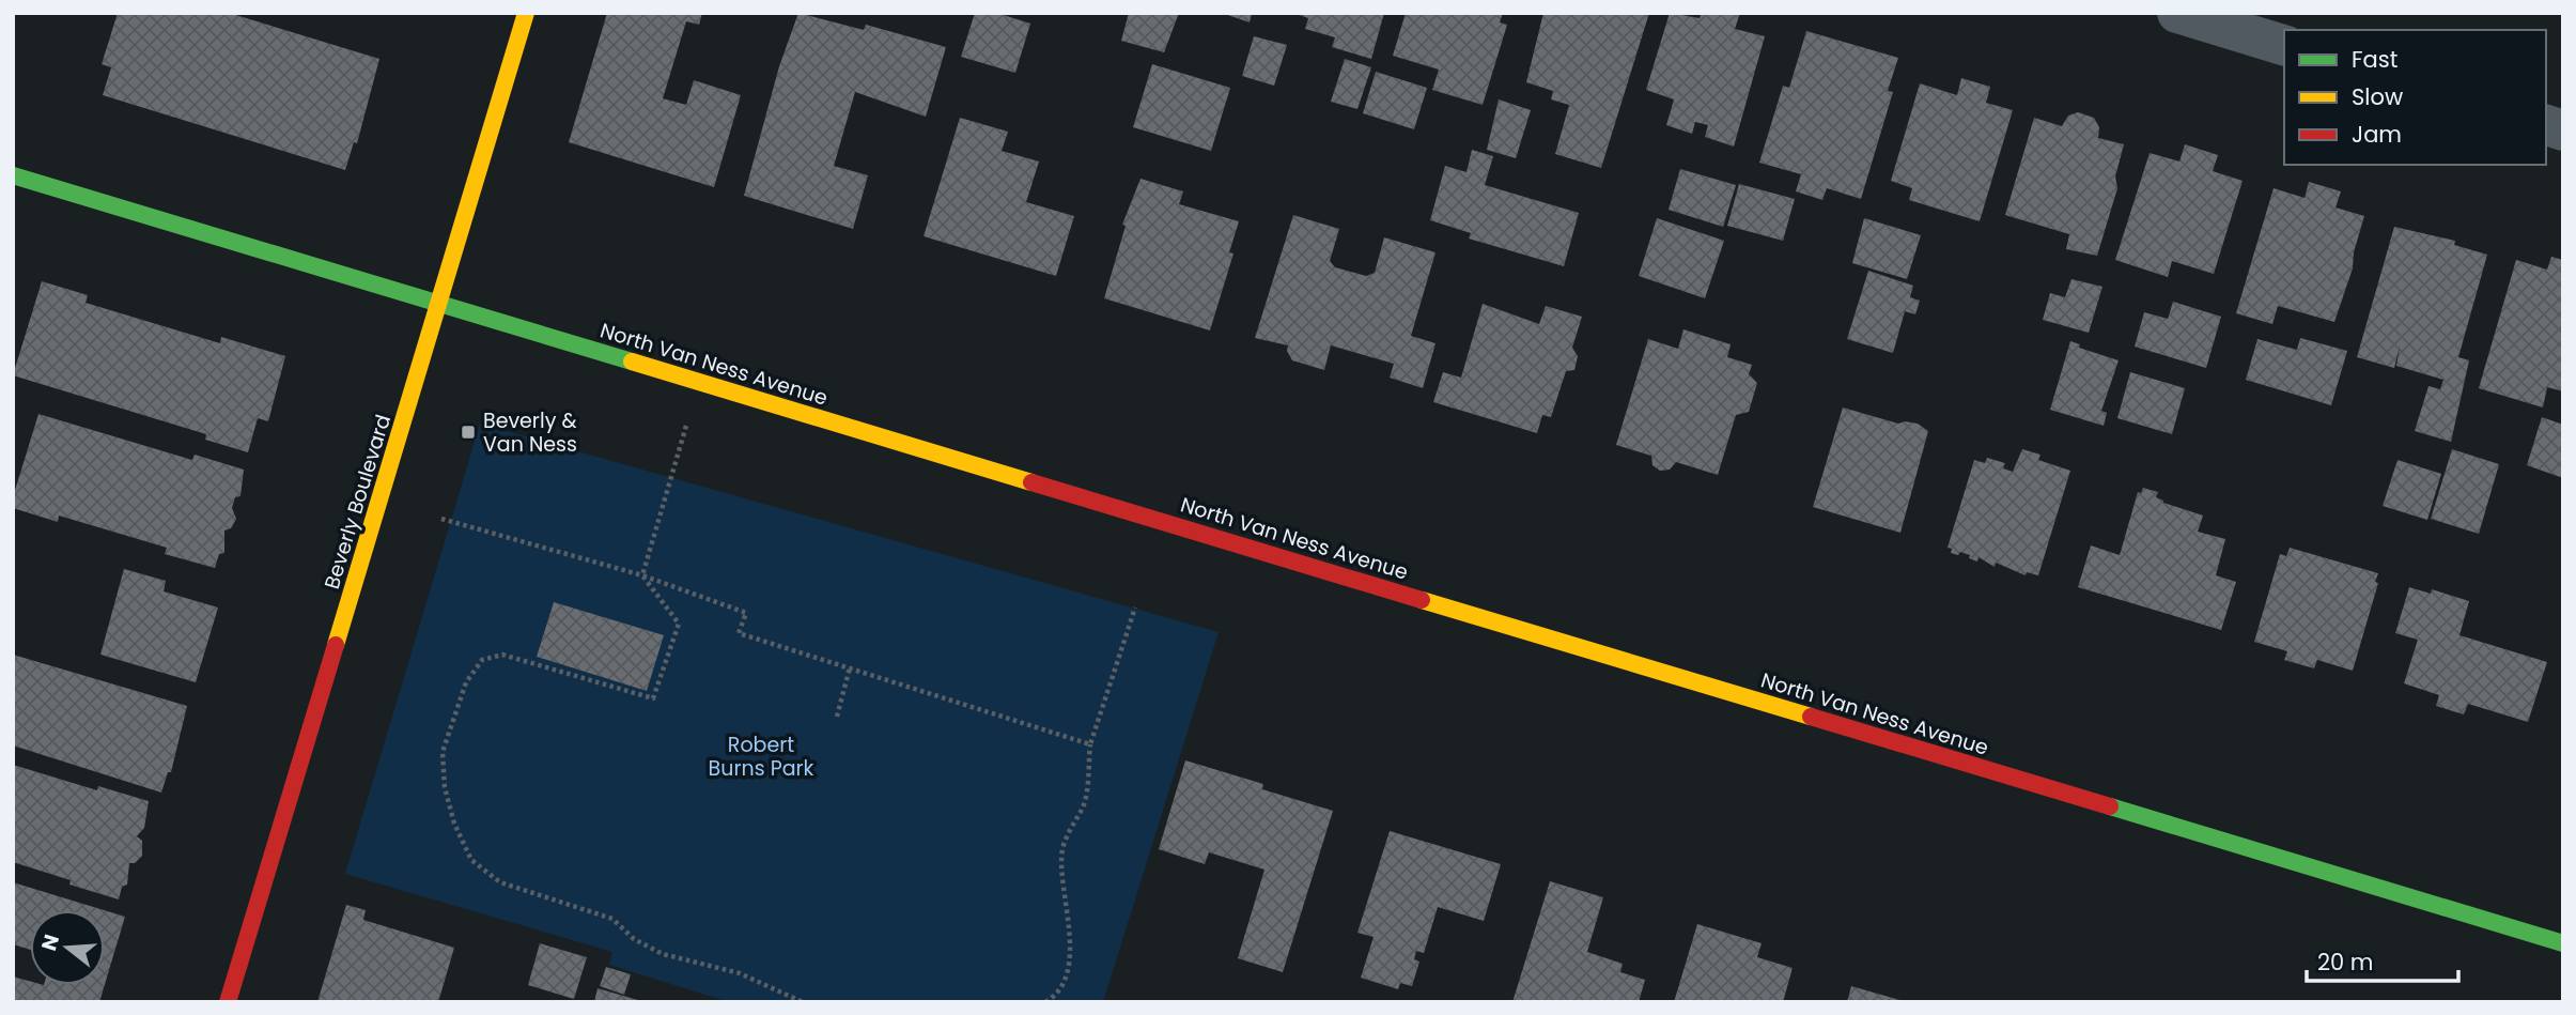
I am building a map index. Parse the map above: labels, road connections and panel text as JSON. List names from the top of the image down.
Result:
{
  "streets": {
    "street": ["North Van Ness Avenue", "Beverly Boulevard"]
  },
  "crossings": [
    ["North Van Ness Avenue", "Beverly Boulevard"]
  ],
  "parks": ["Robert Burns Park"],
  "places": {
    "transit": ["Beverly & Van Ness"]
  },
  "legend": ["Fast", "Slow", "Jam"],
  "scale_bar": "20 m",
  "north": "left"
}
